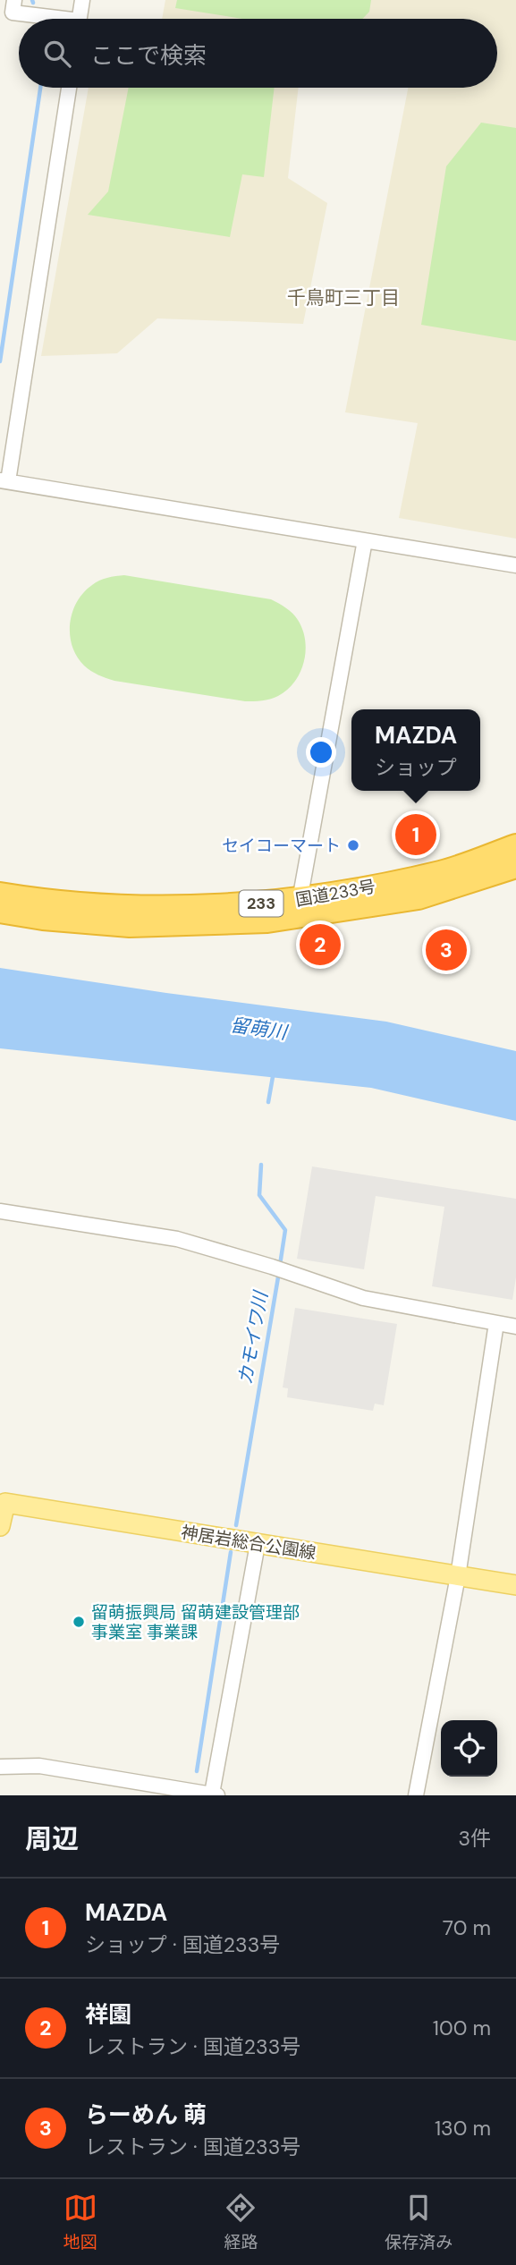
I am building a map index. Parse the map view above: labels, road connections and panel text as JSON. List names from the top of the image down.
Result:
{
  "streets": {
    "highway": ["国道233号", "233"],
    "main road": ["神居岩総合公園線"]
  },
  "districts": ["千鳥町三丁目"],
  "water": ["留萌川", "カモイワ川"],
  "places": ["セイコーマート", "留萌振興局 留萌建設管理部 事業室 事業課"],
  "page": {
    "search": "ここで検索",
    "popup": ["MAZDA", "ショップ"],
    "pins": ["1", "2", "3"],
    "heading": ["周辺", "3件"],
    "list": [
      {
        "mark": "1",
        "name": "MAZDA",
        "note": "ショップ · 国道233号",
        "value": "70 m"
      },
      {
        "mark": "2",
        "name": "祥園",
        "note": "レストラン · 国道233号",
        "value": "100 m"
      },
      {
        "mark": "3",
        "name": "らーめん 萌",
        "note": "レストラン · 国道233号",
        "value": "130 m"
      }
    ],
    "nav": ["地図", "経路", "保存済み"]
  }
}
